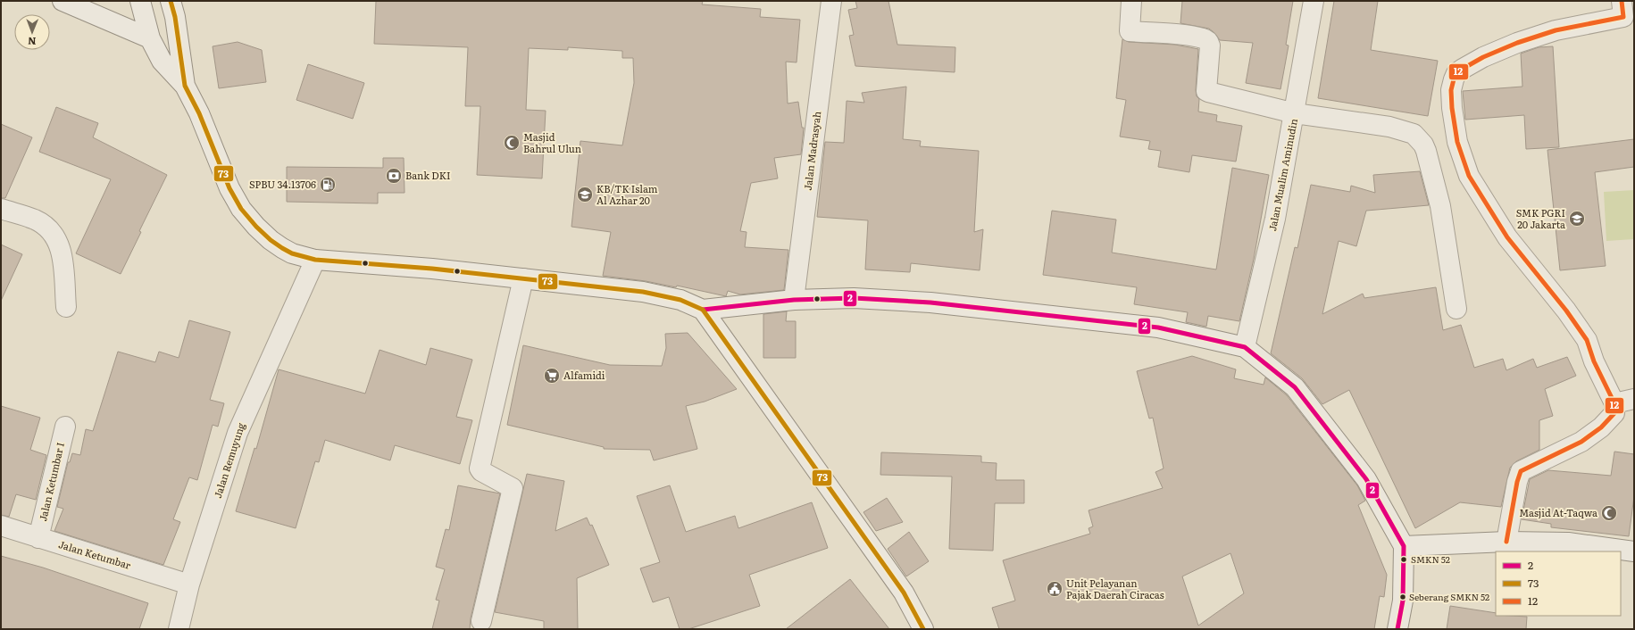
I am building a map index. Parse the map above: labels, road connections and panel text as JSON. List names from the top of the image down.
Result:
{
  "streets": {
    "street": [
      "Jalan Madrasyah",
      "Jalan Mualim Aminudin",
      "Jalan Remuyung",
      "Jalan Ketumbar I",
      "Jalan Ketumbar"
    ]
  },
  "crossings": [
    ["Jalan Remuyung", "Jalan Ketumbar"],
    ["Jalan Ketumbar I", "Jalan Ketumbar"]
  ],
  "places": {
    "mosque": ["Masjid Bahrul Ulun", "Masjid At-Taqwa"],
    "bank": ["Bank DKI"],
    "fuel station": ["SPBU 34.13706"],
    "school or university": ["KB/TK Islam Al Azhar 20", "SMK PGRI 20 Jakarta"],
    "supermarket": ["Alfamidi"],
    "other": ["SMKN 52", "Seberang SMKN 52"],
    "public building": ["Unit Pelayanan Pajak Daerah Ciracas"]
  },
  "lines": ["transit line 73", "transit line 12", "transit line 2"],
  "legend": ["2", "73", "12"],
  "north": "bottom"
}
